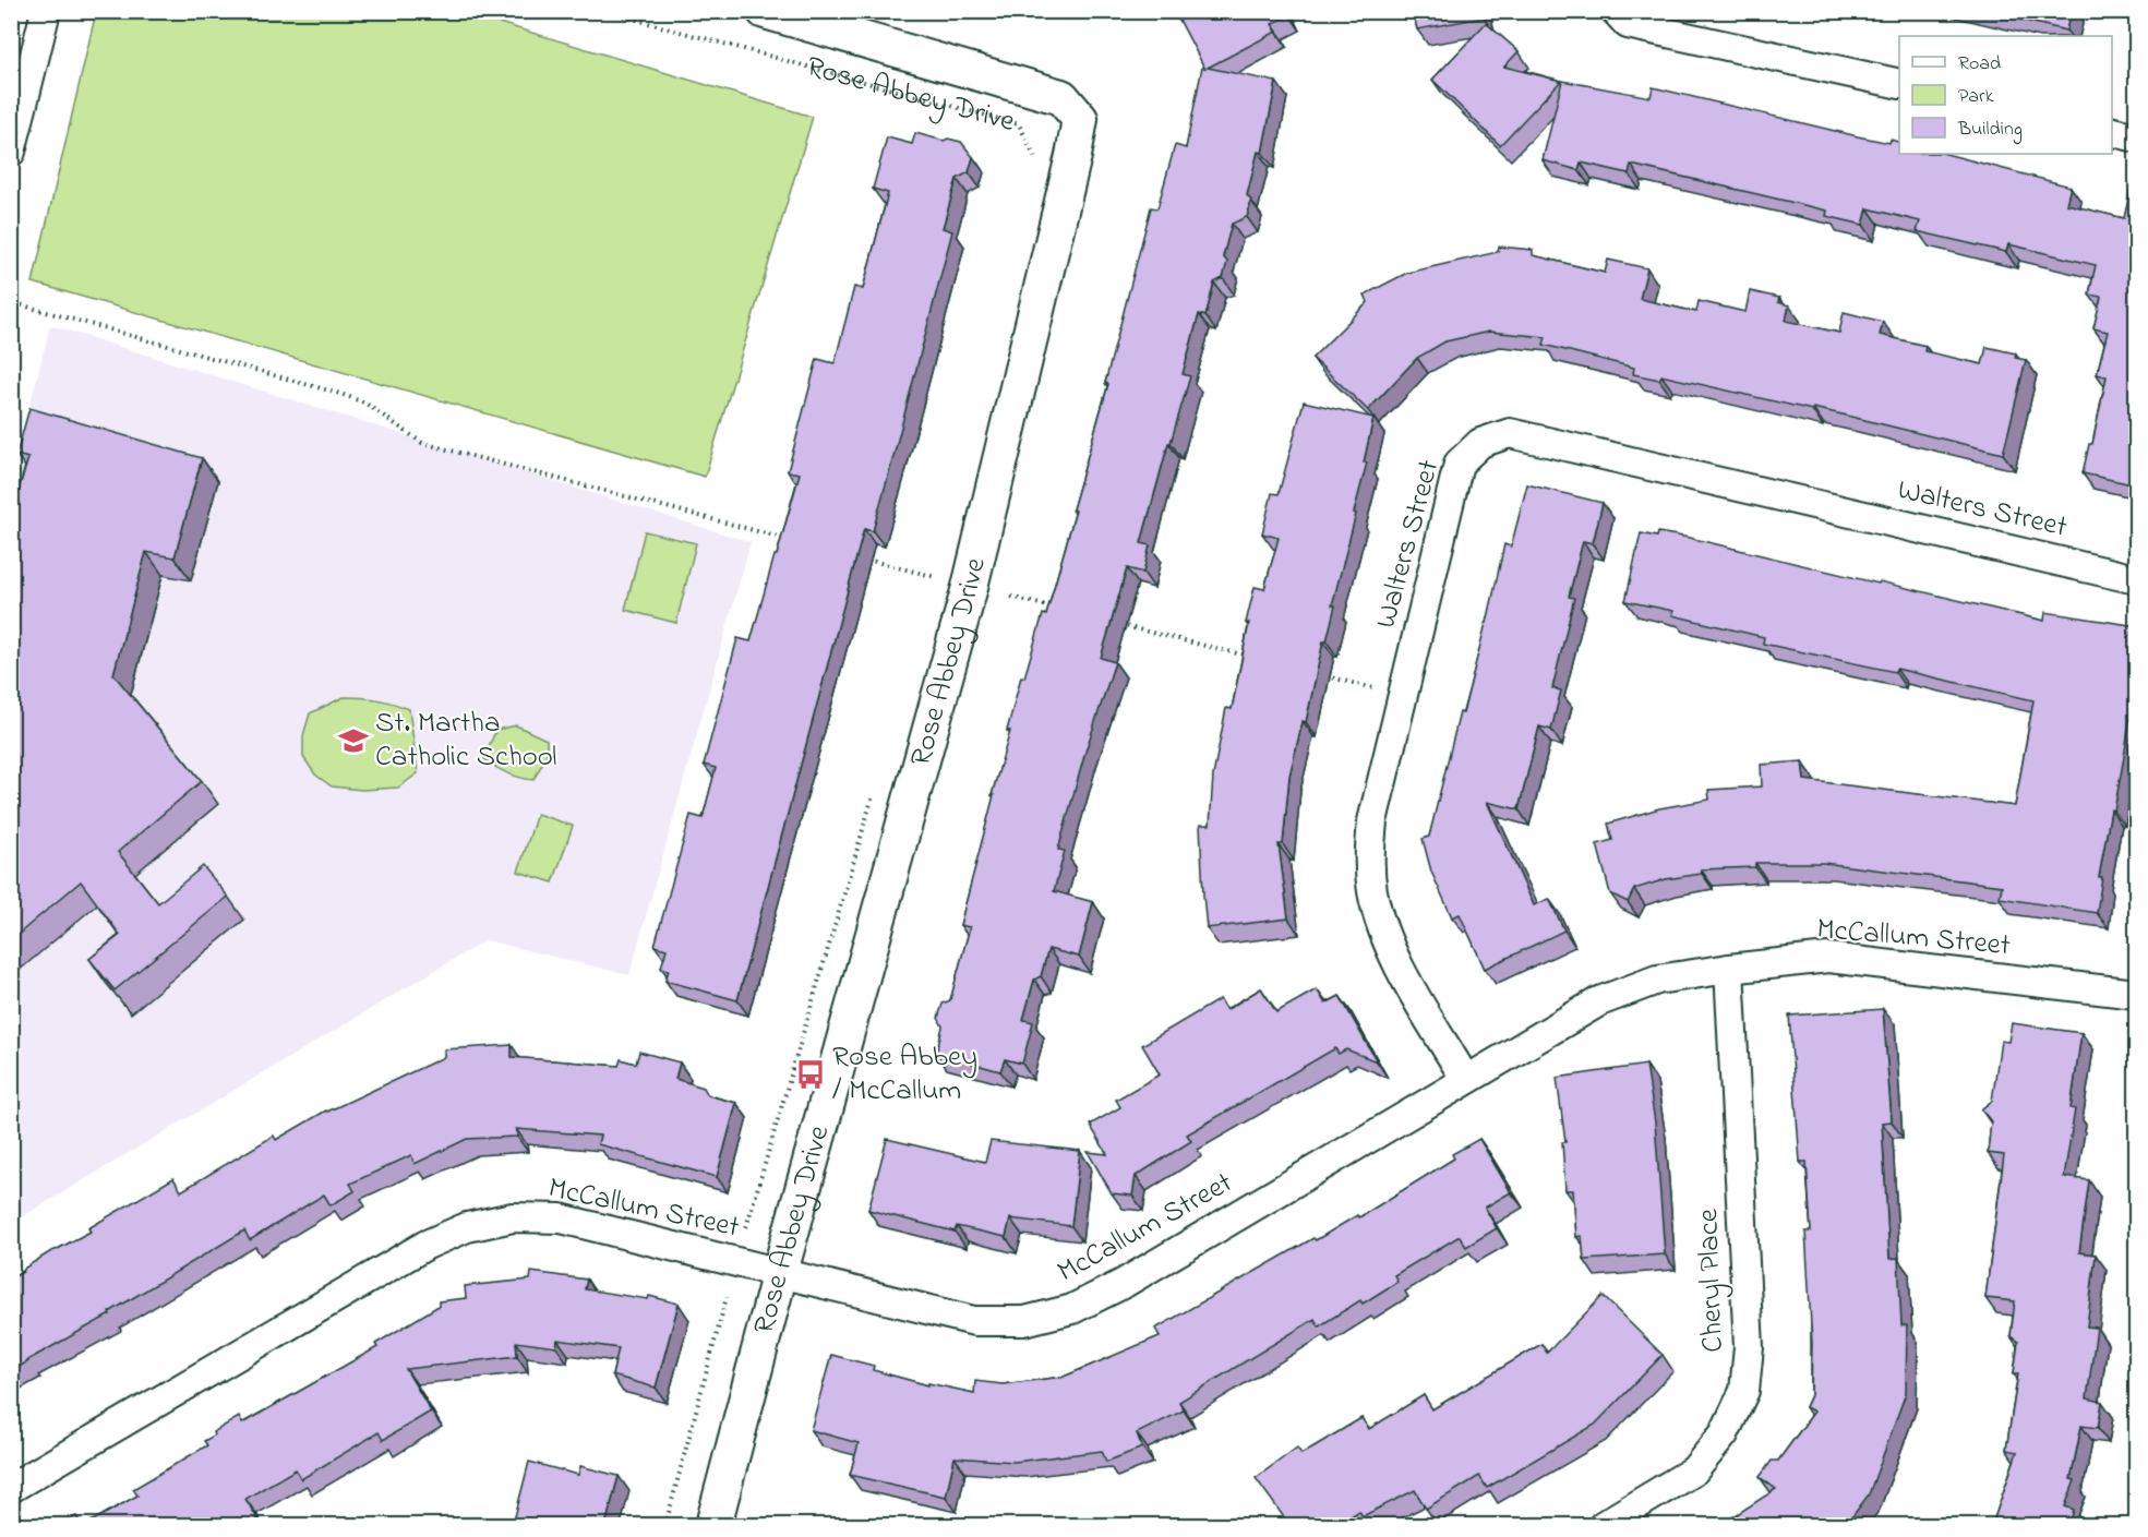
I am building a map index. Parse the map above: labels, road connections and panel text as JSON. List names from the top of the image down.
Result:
{
  "streets": {
    "street": [
      "Rose Abbey Drive",
      "Walters Street",
      "McCallum Street",
      "Cheryl Place"
    ]
  },
  "crossings": [
    ["Rose Abbey Drive", "McCallum Street"],
    ["Walters Street", "McCallum Street"],
    ["McCallum Street", "Cheryl Place"]
  ],
  "places": {
    "school or university": ["St. Martha Catholic School"],
    "bus stop": ["Rose Abbey / McCallum"]
  },
  "legend": ["Road", "Park", "Building"]
}
